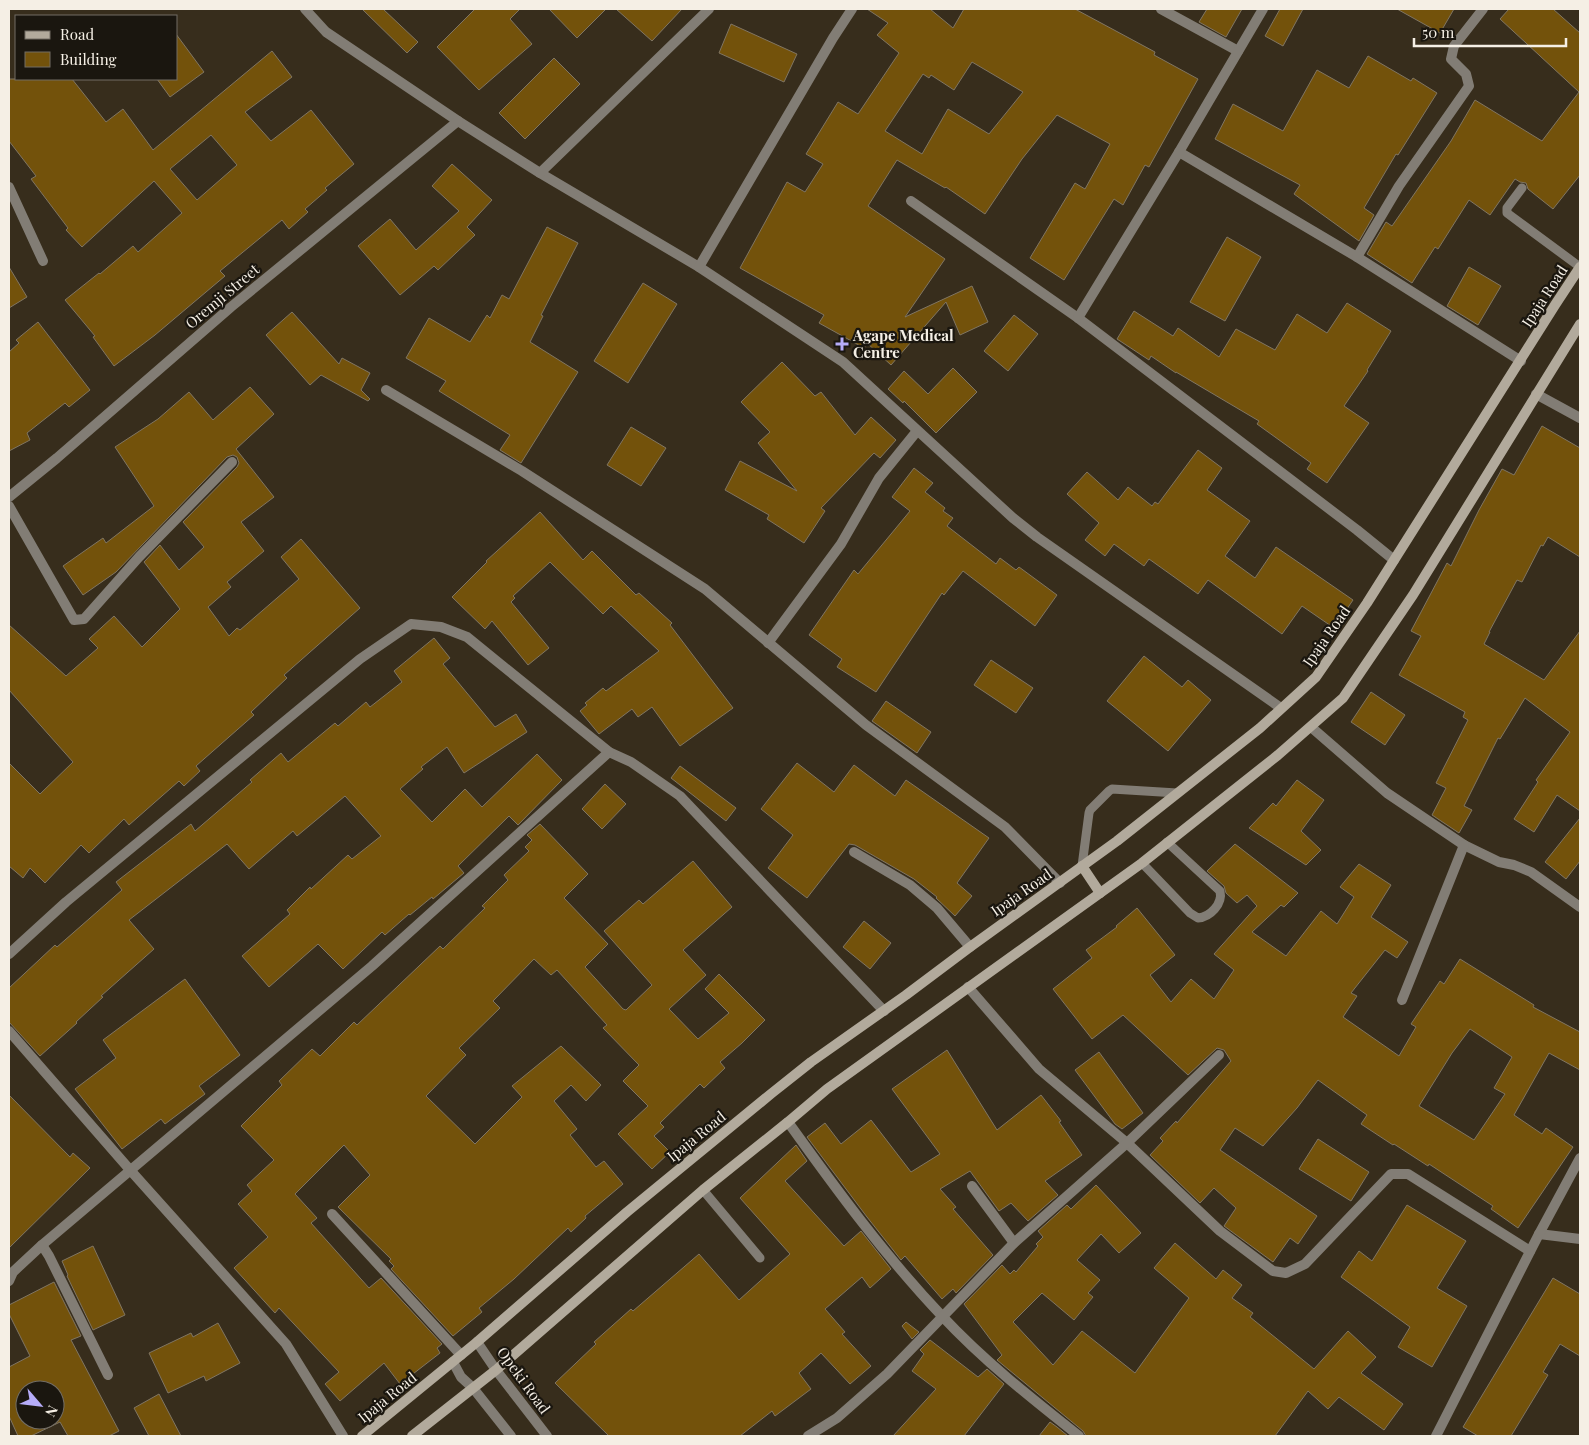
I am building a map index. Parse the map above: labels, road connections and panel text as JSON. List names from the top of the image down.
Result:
{
  "streets": {
    "main road": ["Ipaja Road"],
    "street": ["Oremji Street", "Opeki Road"]
  },
  "crossings": [
    ["Ipaja Road", "Opeki Road"]
  ],
  "places": {
    "health": ["Agape Medical Centre"]
  },
  "legend": ["Road", "Building"],
  "scale_bar": "50 m",
  "north": "bottom right"
}
